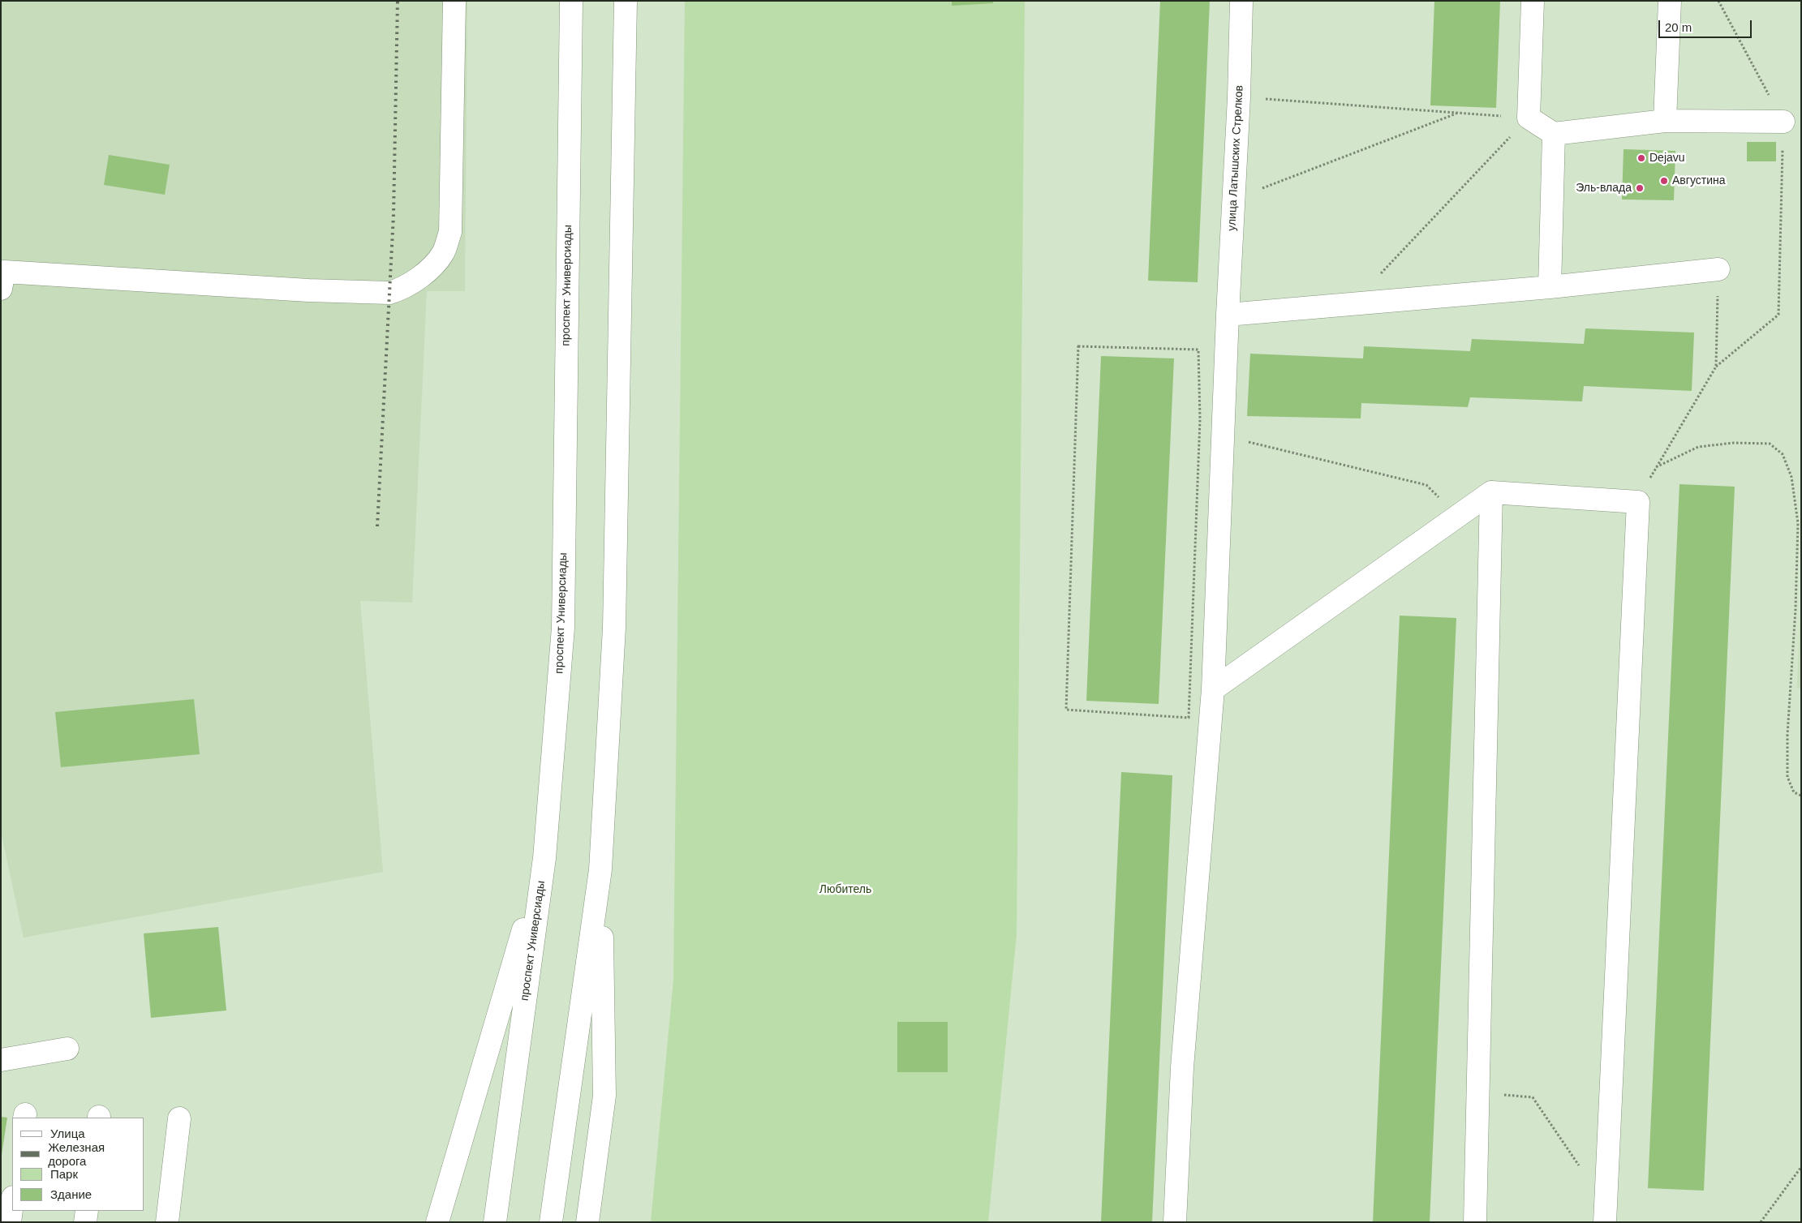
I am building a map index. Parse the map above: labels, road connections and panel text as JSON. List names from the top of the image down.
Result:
{
  "streets": {
    "main road": ["улица Латышских Стрелков", "проспект Универсиады"]
  },
  "parks": ["Любитель"],
  "places": ["Dejavu", "Августина", "Эль-влада"],
  "legend": [
    "Улица",
    "Железная дорога",
    "Парк",
    "Здание"
  ],
  "scale_bar": "20 m"
}
